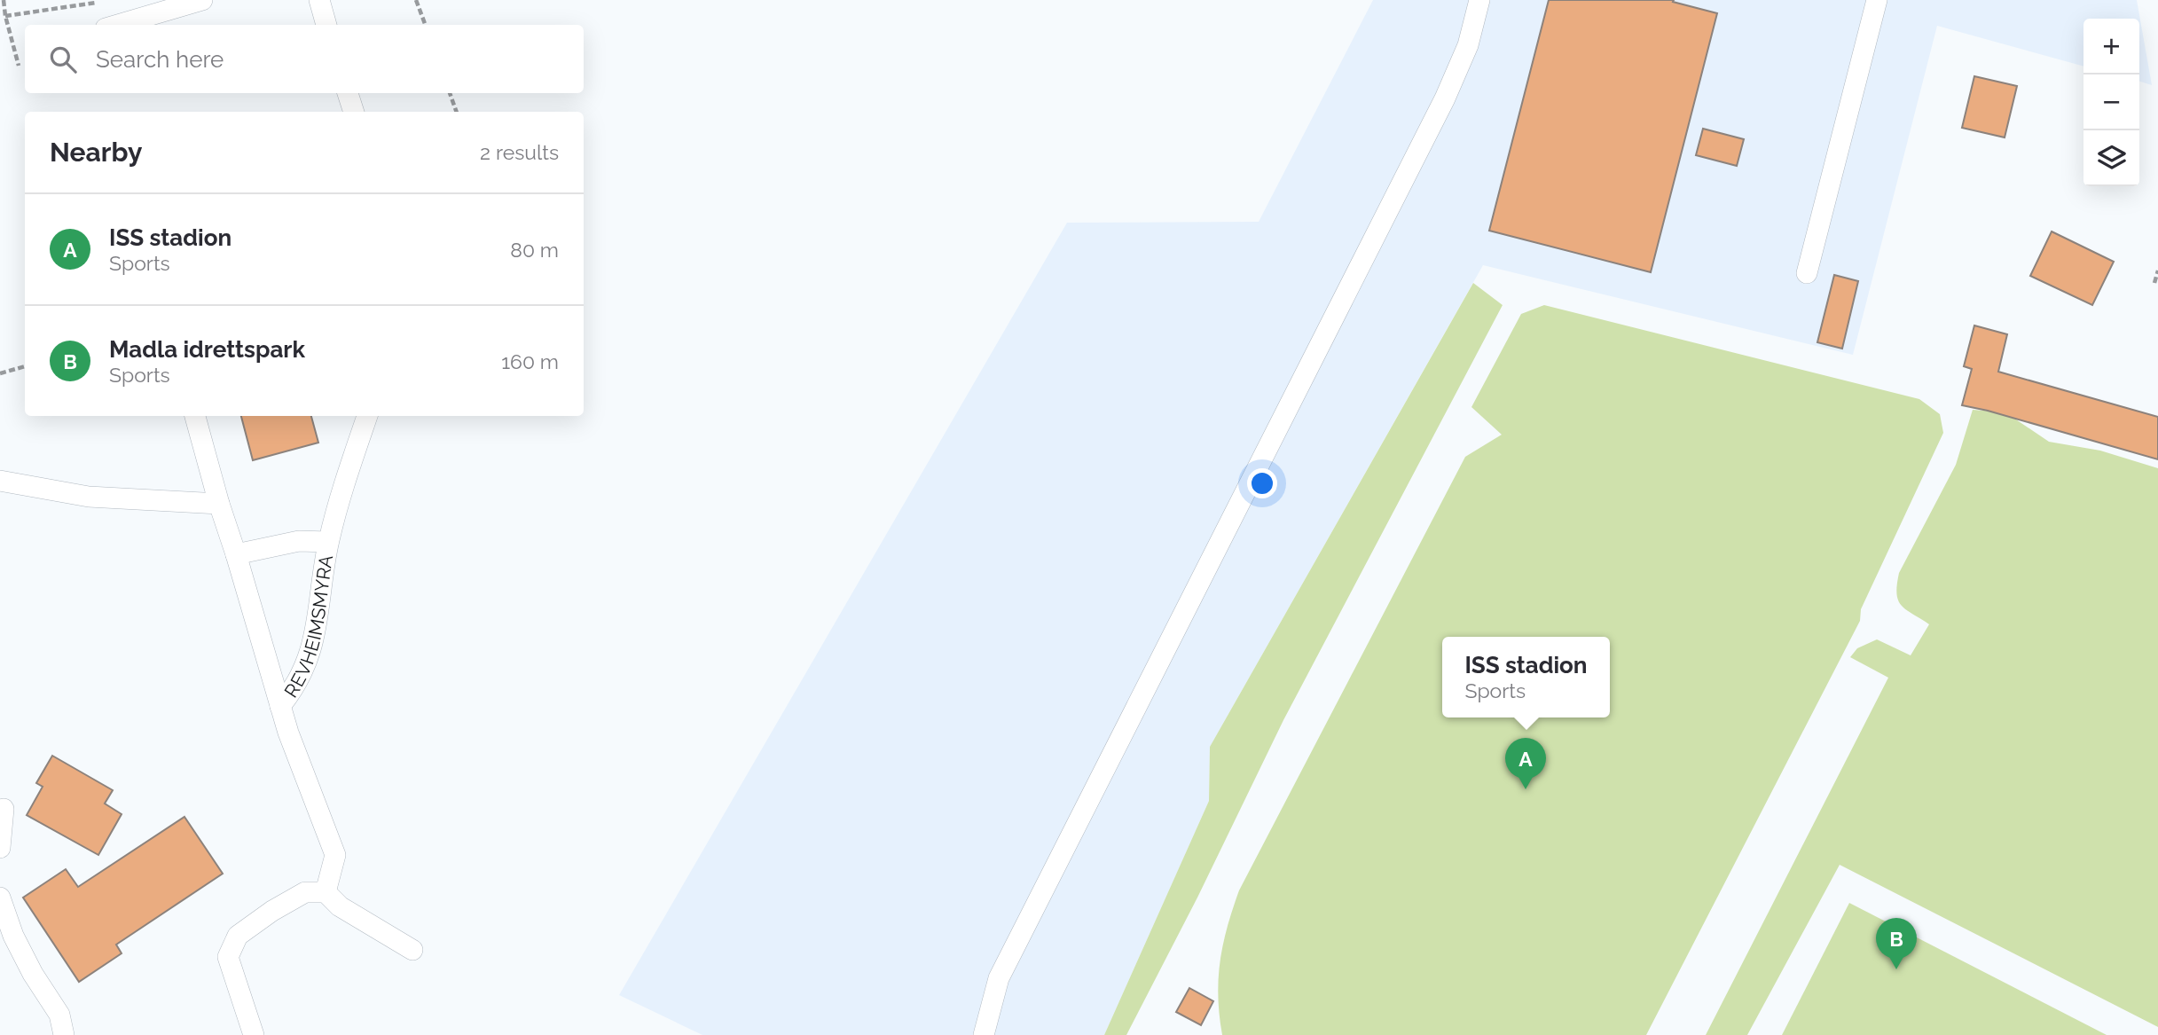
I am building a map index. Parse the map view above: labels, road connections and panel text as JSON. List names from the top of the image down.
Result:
{
  "streets": {
    "lane": ["REVHEIMSMYRA"]
  },
  "page": {
    "map_buttons": ["+", "−"],
    "search": "Search here",
    "heading": ["Nearby", "2 results"],
    "list": [
      {
        "mark": "A",
        "name": "ISS stadion",
        "note": "Sports",
        "value": "80 m"
      },
      {
        "mark": "B",
        "name": "Madla idrettspark",
        "note": "Sports",
        "value": "160 m"
      }
    ],
    "popup": ["ISS stadion", "Sports"],
    "pins": ["A", "B"]
  }
}
